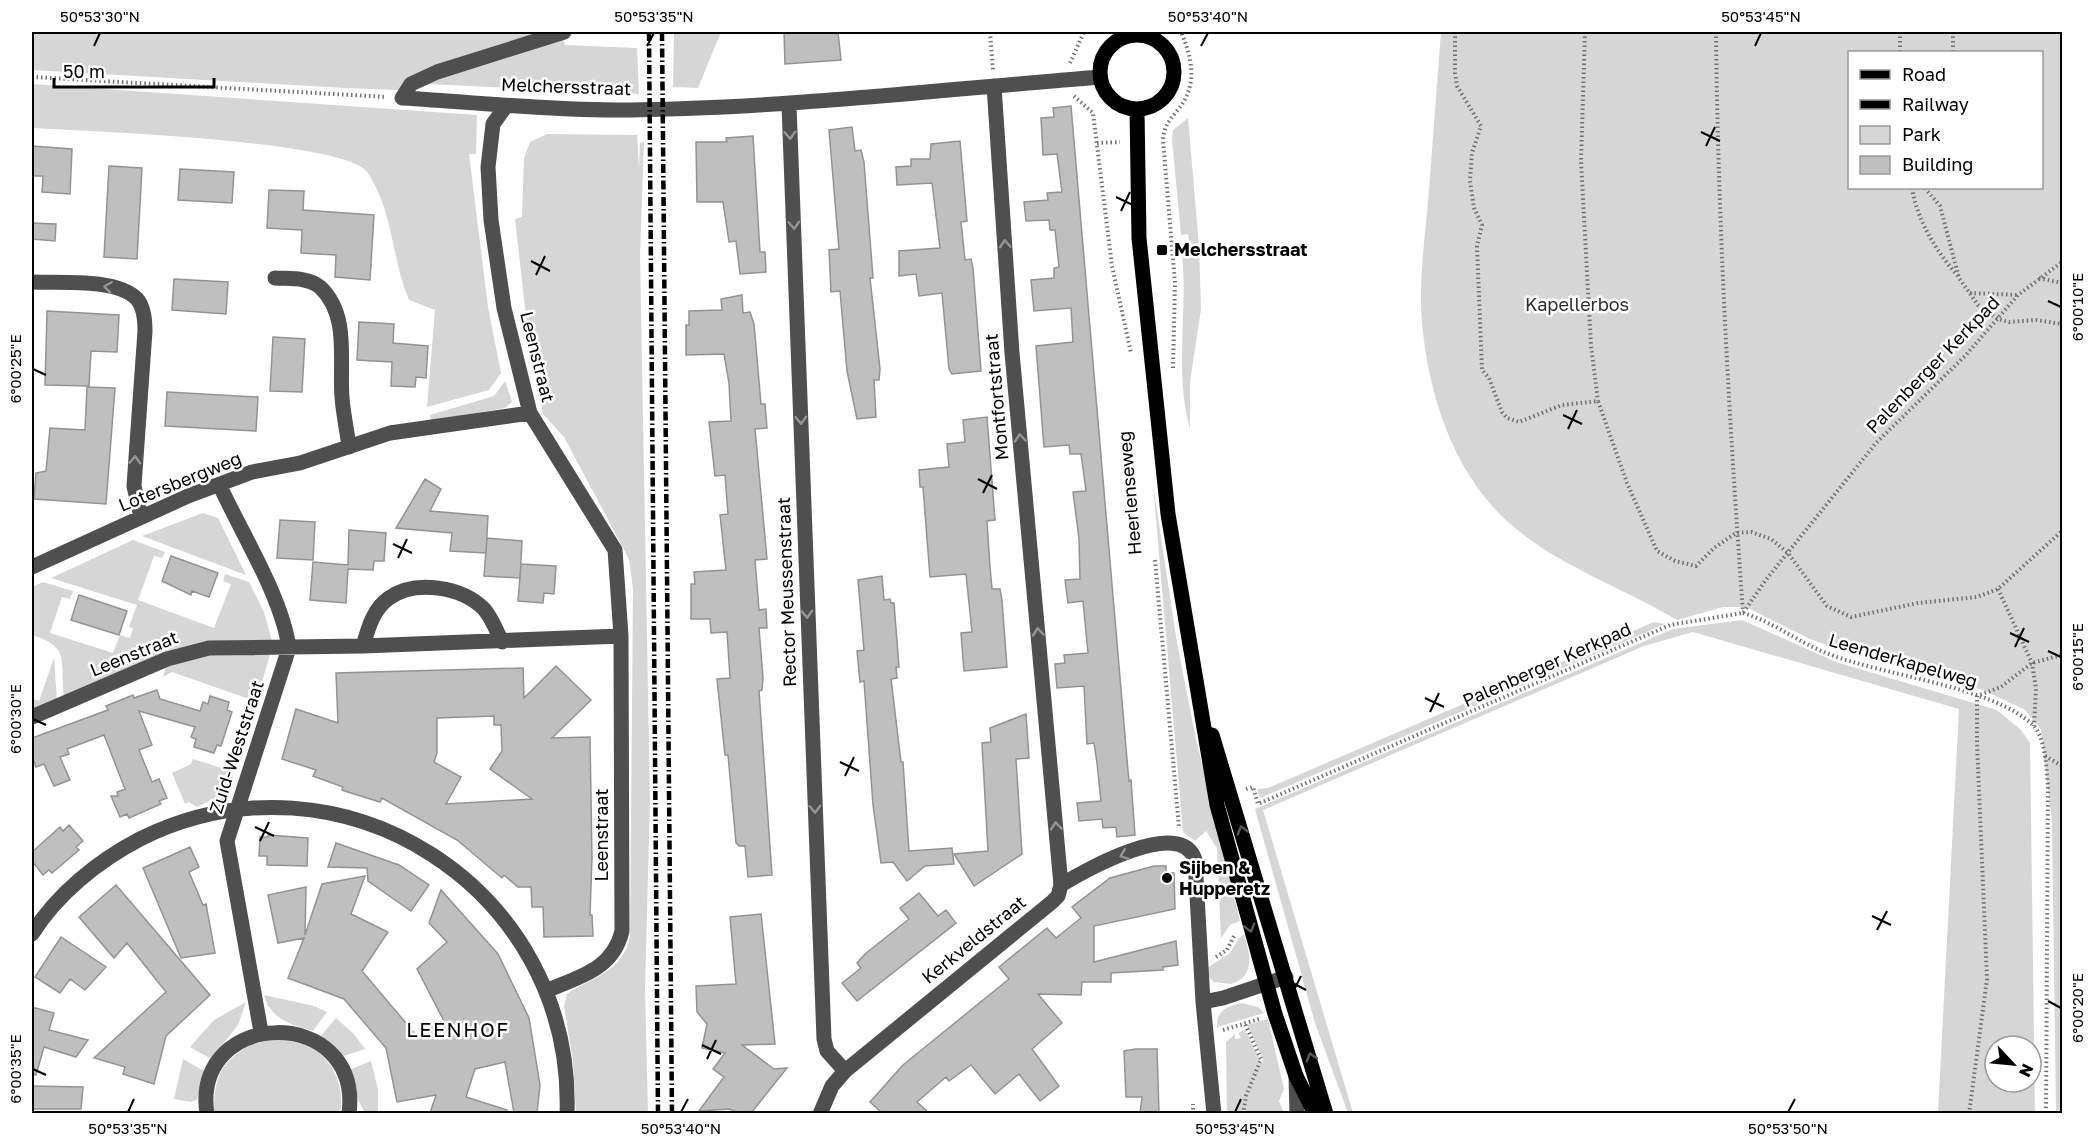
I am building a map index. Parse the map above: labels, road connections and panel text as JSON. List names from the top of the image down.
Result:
{
  "streets": {
    "main road": ["Heerlenseweg"],
    "street": [
      "Melchersstraat",
      "Leenstraat",
      "Montfortstraat",
      "Lotersbergweg",
      "Rector Meussenstraat",
      "Zuid-Weststraat",
      "Kerkveldstraat"
    ],
    "path": ["Palenberger Kerkpad", "Leenderkapelweg"]
  },
  "crossings": [
    ["Melchersstraat", "Leenstraat"],
    ["Melchersstraat", "Montfortstraat"],
    ["Melchersstraat", "Heerlenseweg"],
    ["Melchersstraat", "Rector Meussenstraat"],
    ["Leenstraat", "Lotersbergweg"],
    ["Leenstraat", "Zuid-Weststraat"],
    ["Palenberger Kerkpad", "Leenderkapelweg"],
    ["Montfortstraat", "Kerkveldstraat"],
    ["Heerlenseweg", "Kerkveldstraat"],
    ["Rector Meussenstraat", "Kerkveldstraat"]
  ],
  "one_way": ["Montfortstraat", "Rector Meussenstraat"],
  "districts": ["LEENHOF"],
  "parks": ["Kapellerbos"],
  "places": {
    "transit": ["Melchersstraat"],
    "other": ["Sijben & Hupperetz"]
  },
  "legend": [
    "Road",
    "Railway",
    "Park",
    "Building"
  ],
  "scale_bar": "50 m",
  "north": "bottom right",
  "coordinates": [
    "50°53'30\"N",
    "50°53'35\"N",
    "50°53'40\"N",
    "50°53'45\"N",
    "6°00'10\"E",
    "6°00'25\"E",
    "6°00'15\"E",
    "6°00'30\"E",
    "6°00'20\"E",
    "6°00'35\"E",
    "50°53'50\"N"
  ]
}
